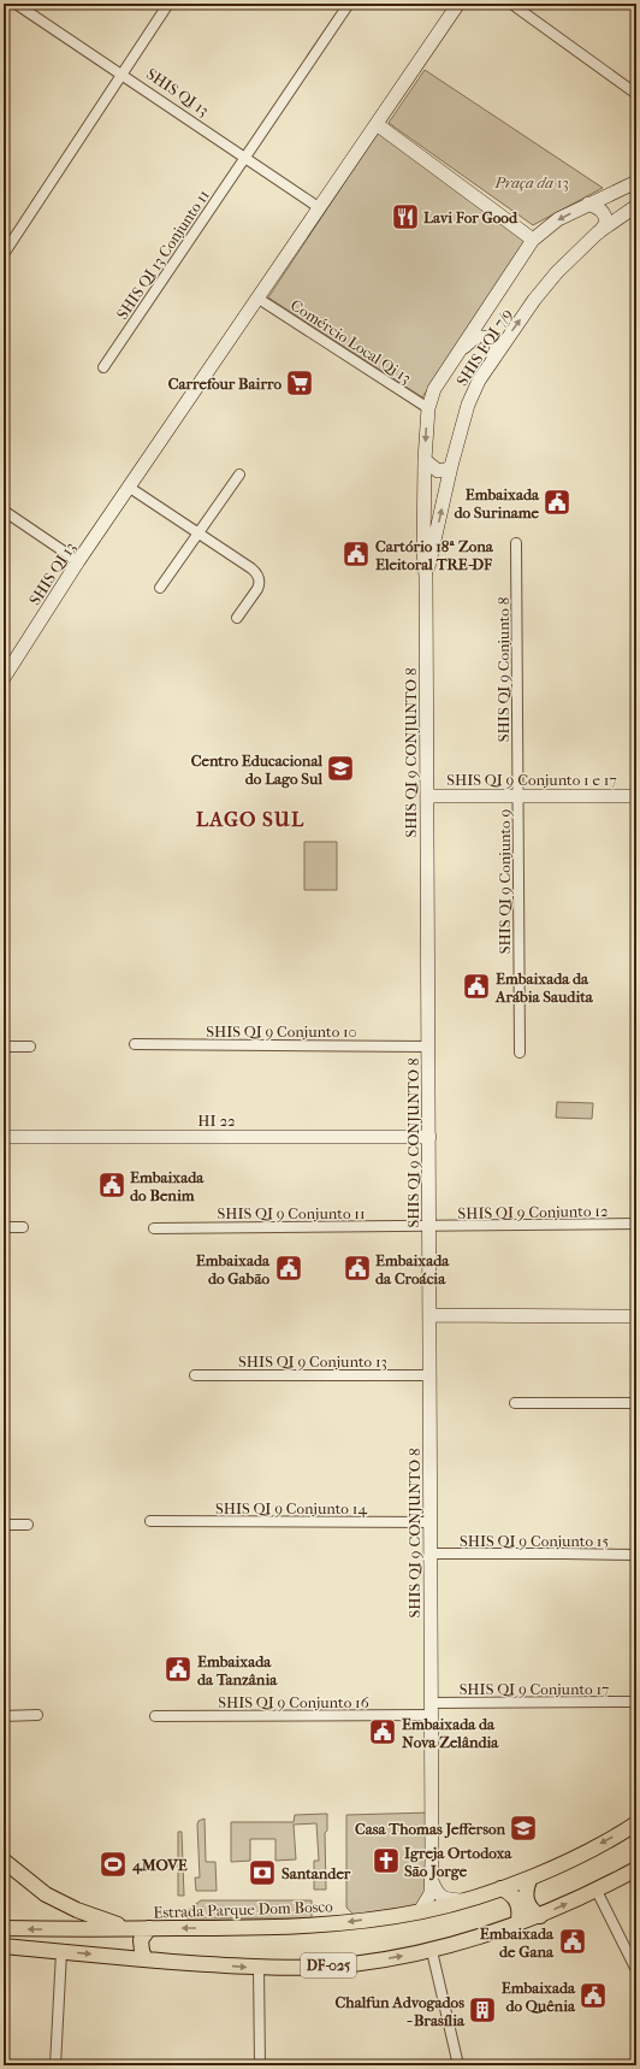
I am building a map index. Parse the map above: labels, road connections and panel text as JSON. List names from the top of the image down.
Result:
{
  "streets": {
    "main road": ["Estrada Parque Dom Bosco", "DF-025"],
    "street": [
      "SHIS QI 13",
      "SHIS QI 13 Conjunto 11",
      "Comércio Local Qi 13",
      "SHIS EQI 7/9",
      "SHIS QI 9 Conjunto 8",
      "SHIS QI 9 CONJUNTO 8",
      "SHIS QI 9 Conjunto 1 e 17",
      "SHIS QI 9 Conjunto 9",
      "SHIS QI 9 Conjunto 10",
      "HI 22",
      "SHIS QI 9 Conjunto 12",
      "SHIS QI 9 Conjunto 11",
      "SHIS QI 9 Conjunto 13",
      "SHIS QI 9 Conjunto 14",
      "SHIS QI 9 Conjunto 15",
      "SHIS QI 9 Conjunto 17",
      "SHIS QI 9 Conjunto 16"
    ]
  },
  "crossings": [
    ["SHIS QI 13", "SHIS QI 13 Conjunto 11"],
    ["SHIS QI 13", "Comércio Local Qi 13"],
    ["SHIS EQI 7/9", "SHIS QI 9 CONJUNTO 8"],
    ["SHIS QI 9 Conjunto 8", "SHIS QI 9 Conjunto 1 e 17"],
    ["SHIS QI 9 Conjunto 8", "SHIS QI 9 Conjunto 9"],
    ["SHIS QI 9 CONJUNTO 8", "SHIS QI 9 Conjunto 1 e 17"],
    ["SHIS QI 9 CONJUNTO 8", "SHIS QI 9 Conjunto 10"],
    ["SHIS QI 9 CONJUNTO 8", "HI 22"],
    ["SHIS QI 9 CONJUNTO 8", "SHIS QI 9 Conjunto 12"],
    ["SHIS QI 9 CONJUNTO 8", "SHIS QI 9 Conjunto 11"],
    ["SHIS QI 9 CONJUNTO 8", "SHIS QI 9 Conjunto 13"],
    ["SHIS QI 9 CONJUNTO 8", "SHIS QI 9 Conjunto 14"],
    ["SHIS QI 9 CONJUNTO 8", "SHIS QI 9 Conjunto 15"],
    ["SHIS QI 9 CONJUNTO 8", "SHIS QI 9 Conjunto 17"],
    ["SHIS QI 9 CONJUNTO 8", "SHIS QI 9 Conjunto 16"],
    ["SHIS QI 9 CONJUNTO 8", "Estrada Parque Dom Bosco"],
    ["SHIS QI 9 Conjunto 1 e 17", "SHIS QI 9 Conjunto 9"],
    ["SHIS QI 9 Conjunto 12", "SHIS QI 9 Conjunto 11"],
    ["SHIS QI 9 Conjunto 17", "SHIS QI 9 Conjunto 16"]
  ],
  "districts": ["LAGO SUL"],
  "parks": ["Praça da 13"],
  "places": {
    "restaurant": ["Lavi For Good"],
    "supermarket": ["Carrefour Bairro"],
    "public building": [
      "Embaixada do Suriname",
      "Cartório 18ª Zona Eleitoral TRE-DF",
      "Embaixada da Arábia Saudita",
      "Embaixada do Benim",
      "Embaixada do Gabão",
      "Embaixada da Croácia",
      "Embaixada da Tanzânia",
      "Embaixada da Nova Zelândia",
      "Embaixada de Gana",
      "Embaixada do Quênia"
    ],
    "school or university": ["Centro Educacional do Lago Sul", "Casa Thomas Jefferson"],
    "church": ["Igreja Ortodoxa São Jorge"],
    "sports": ["4MOVE"],
    "bank": ["Santander"],
    "building": ["Chalfun Advogados - Brasília"]
  }
}
